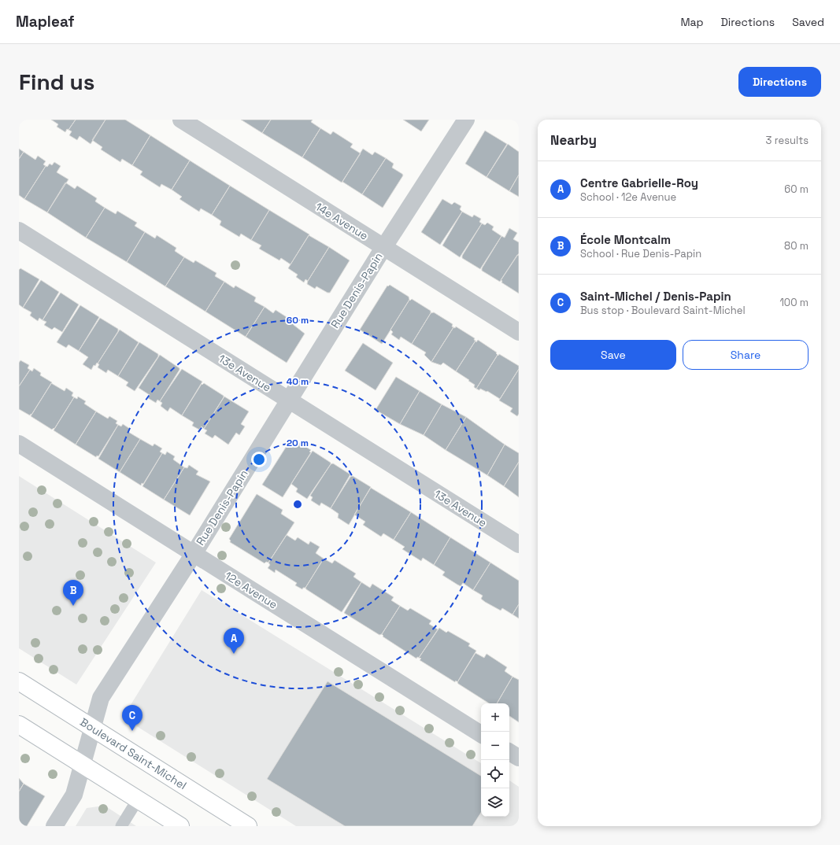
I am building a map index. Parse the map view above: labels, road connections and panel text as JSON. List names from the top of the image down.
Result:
{
  "streets": {
    "main road": ["Boulevard Saint-Michel"],
    "street": [
      "14e Avenue",
      "Rue Denis-Papin",
      "13e Avenue",
      "12e Avenue"
    ]
  },
  "crossings": [
    ["14e Avenue", "Rue Denis-Papin"],
    ["Rue Denis-Papin", "13e Avenue"],
    ["Rue Denis-Papin", "12e Avenue"],
    ["Rue Denis-Papin", "Boulevard Saint-Michel"]
  ],
  "page": {
    "header": "Mapleaf",
    "nav": ["Map", "Directions", "Saved"],
    "buttons": [
      "Directions",
      ["Save", "Share"]
    ],
    "title": "Find us",
    "heading": ["Nearby", "3 results"],
    "list": [
      {
        "mark": "A",
        "name": "Centre Gabrielle-Roy",
        "note": "School · 12e Avenue",
        "value": "60 m"
      },
      {
        "mark": "B",
        "name": "École Montcalm",
        "note": "School · Rue Denis-Papin",
        "value": "80 m"
      },
      {
        "mark": "C",
        "name": "Saint-Michel / Denis-Papin",
        "note": "Bus stop · Boulevard Saint-Michel",
        "value": "100 m"
      }
    ],
    "pins": ["B", "A", "C"],
    "map_buttons": ["+", "−"]
  },
  "rings": ["60 m", "40 m", "20 m"]
}
